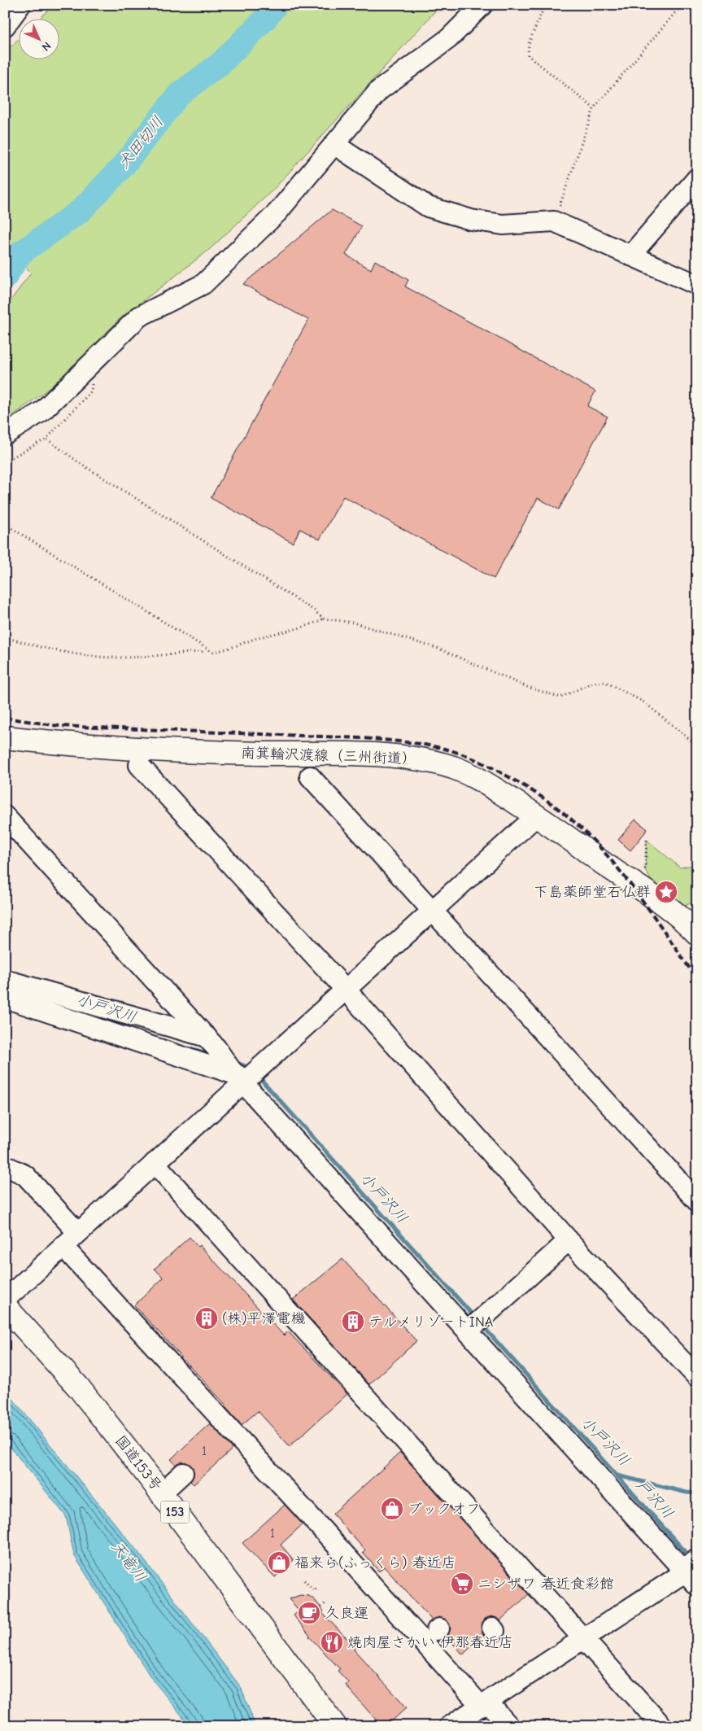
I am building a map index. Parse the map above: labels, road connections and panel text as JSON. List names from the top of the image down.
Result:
{
  "streets": {
    "main road": ["南箕輪沢渡線（三州街道）", "国道153号", "153"]
  },
  "water": [
    "犬田切川",
    "小戸沢川",
    "戸沢川",
    "天竜川"
  ],
  "places": {
    "place": ["下島薬師堂石仏群"],
    "building": ["(株)平澤電機", "テルメリゾートINA"],
    "shop": ["ブックオフ", "福来ら(ふっくら) 春近店"],
    "supermarket": ["ニシザワ 春近食彩館"],
    "cafe": ["久良運"],
    "restaurant": ["焼肉屋さかい 伊那春近店"]
  },
  "house_numbers": ["1", "1"],
  "north": "bottom right"
}
